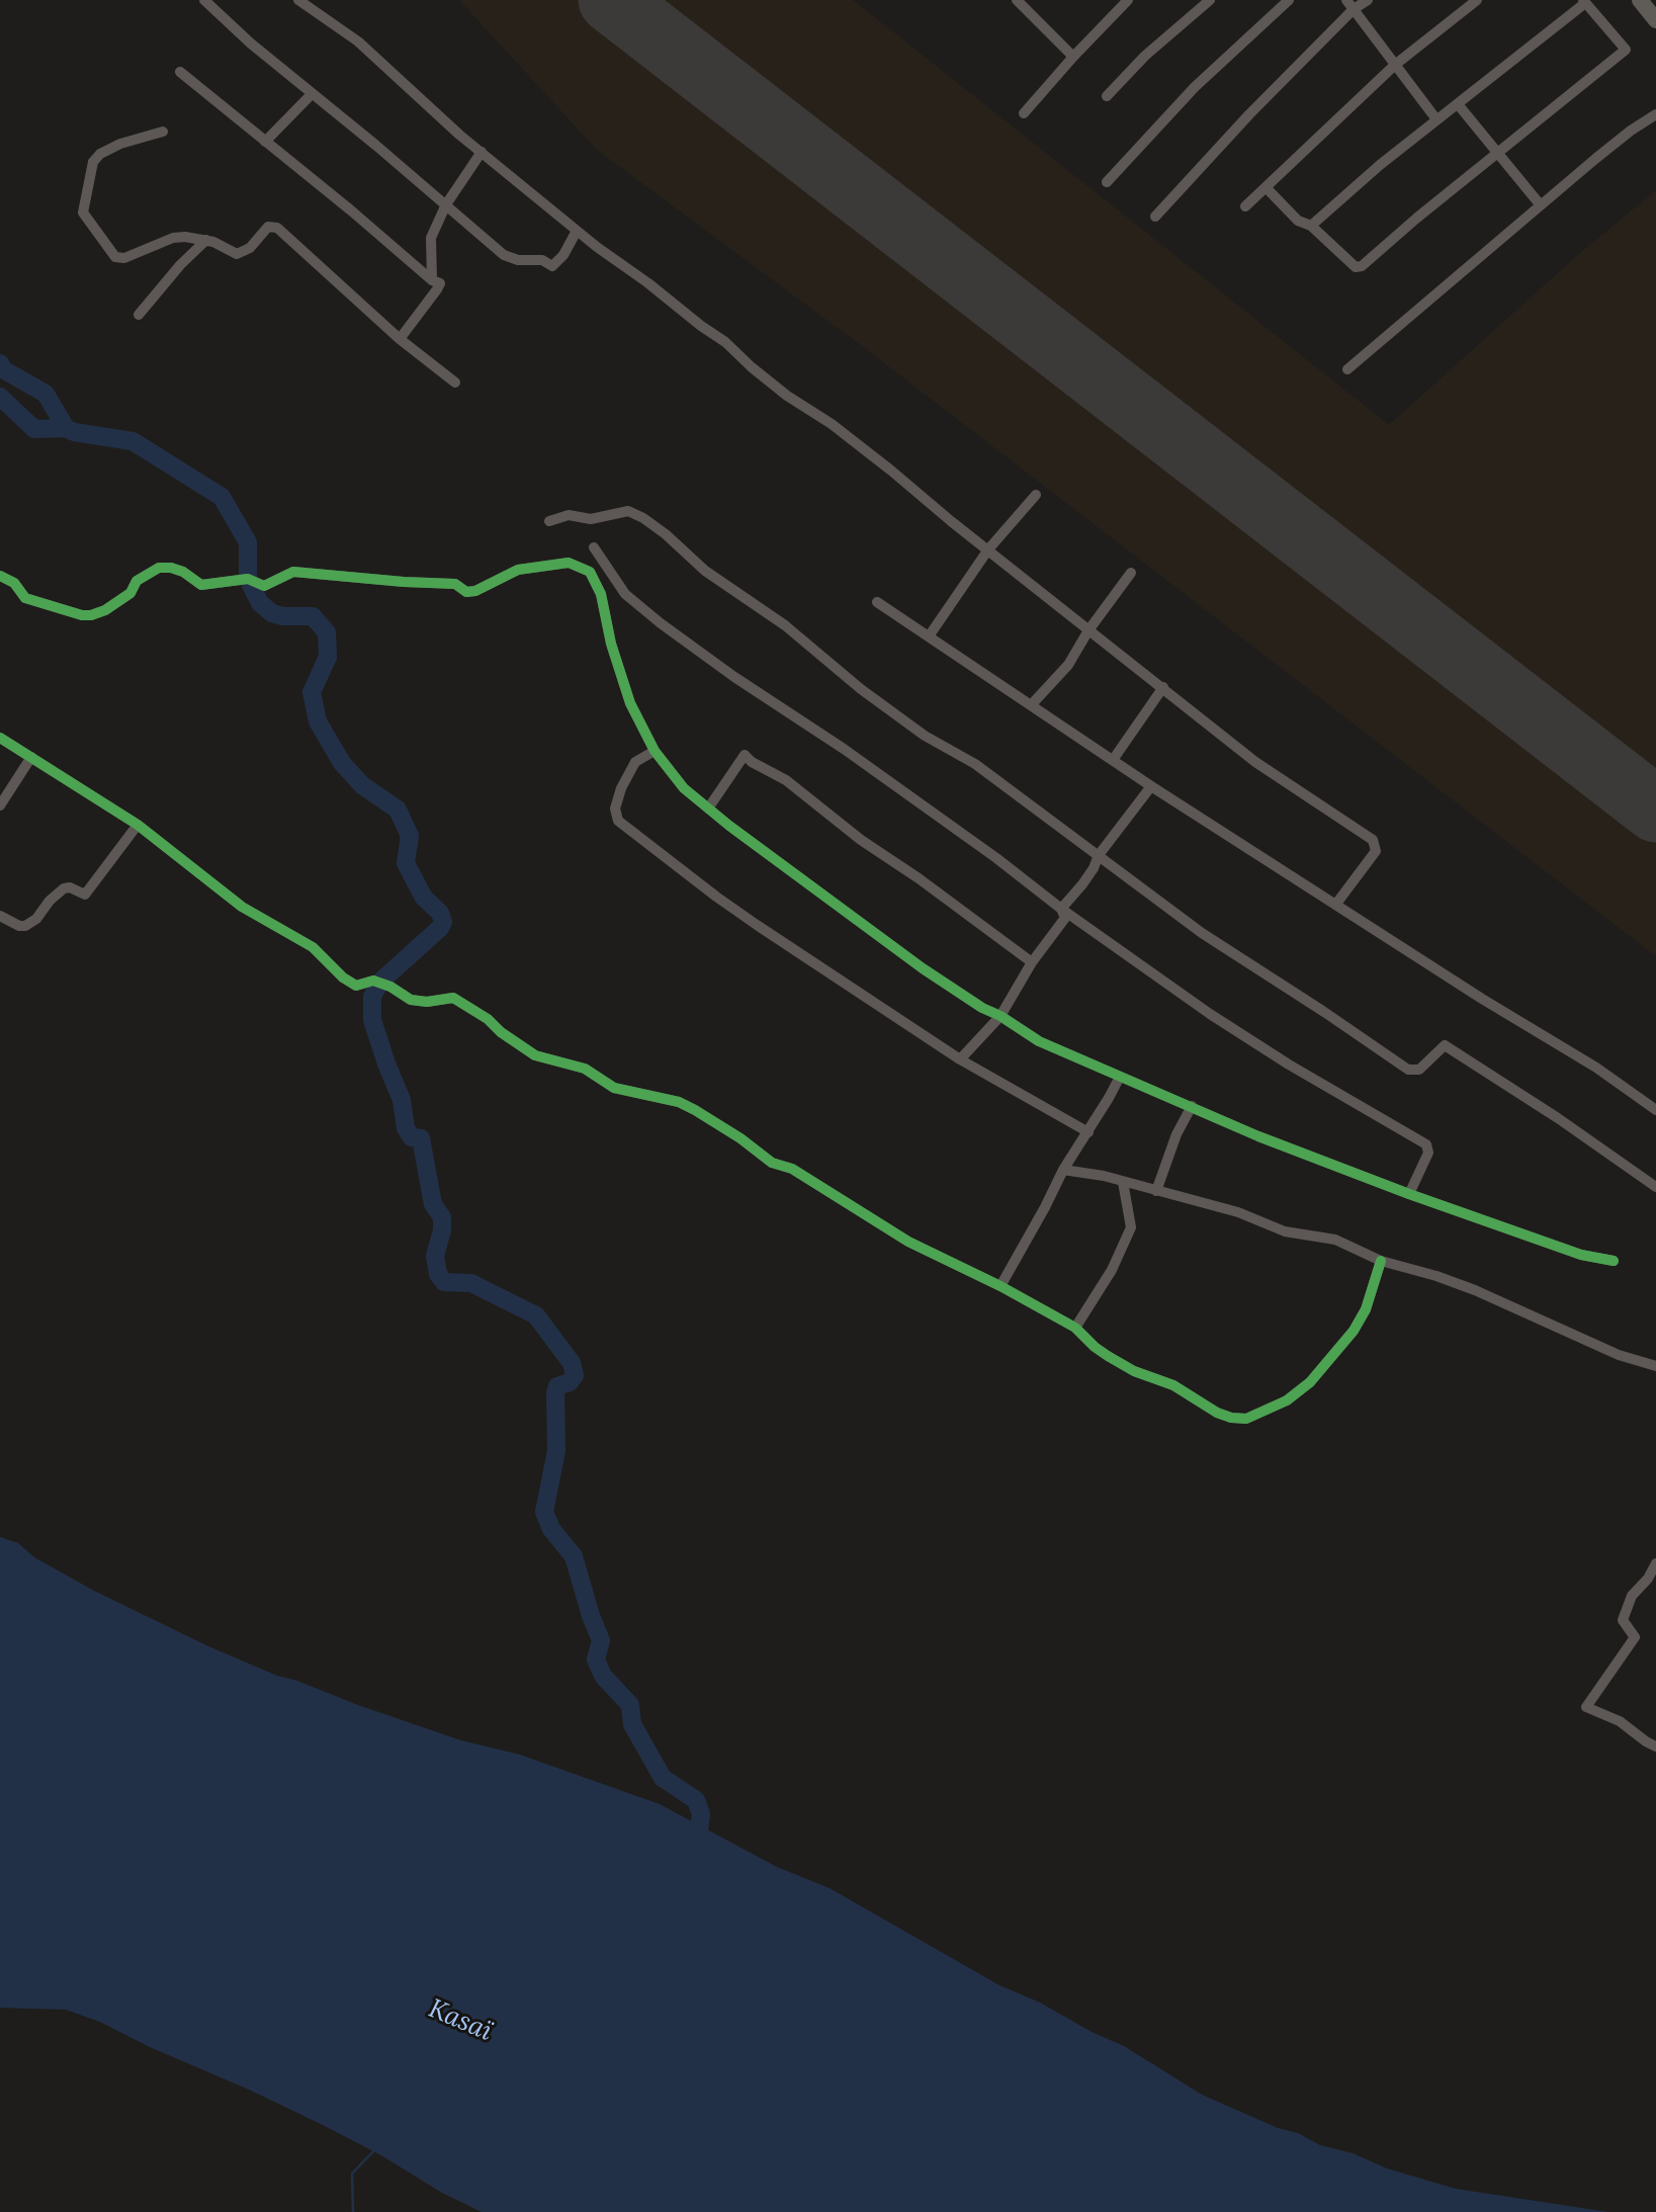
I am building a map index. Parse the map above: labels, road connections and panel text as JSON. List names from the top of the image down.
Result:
{
  "water": ["Kasaï"]
}
